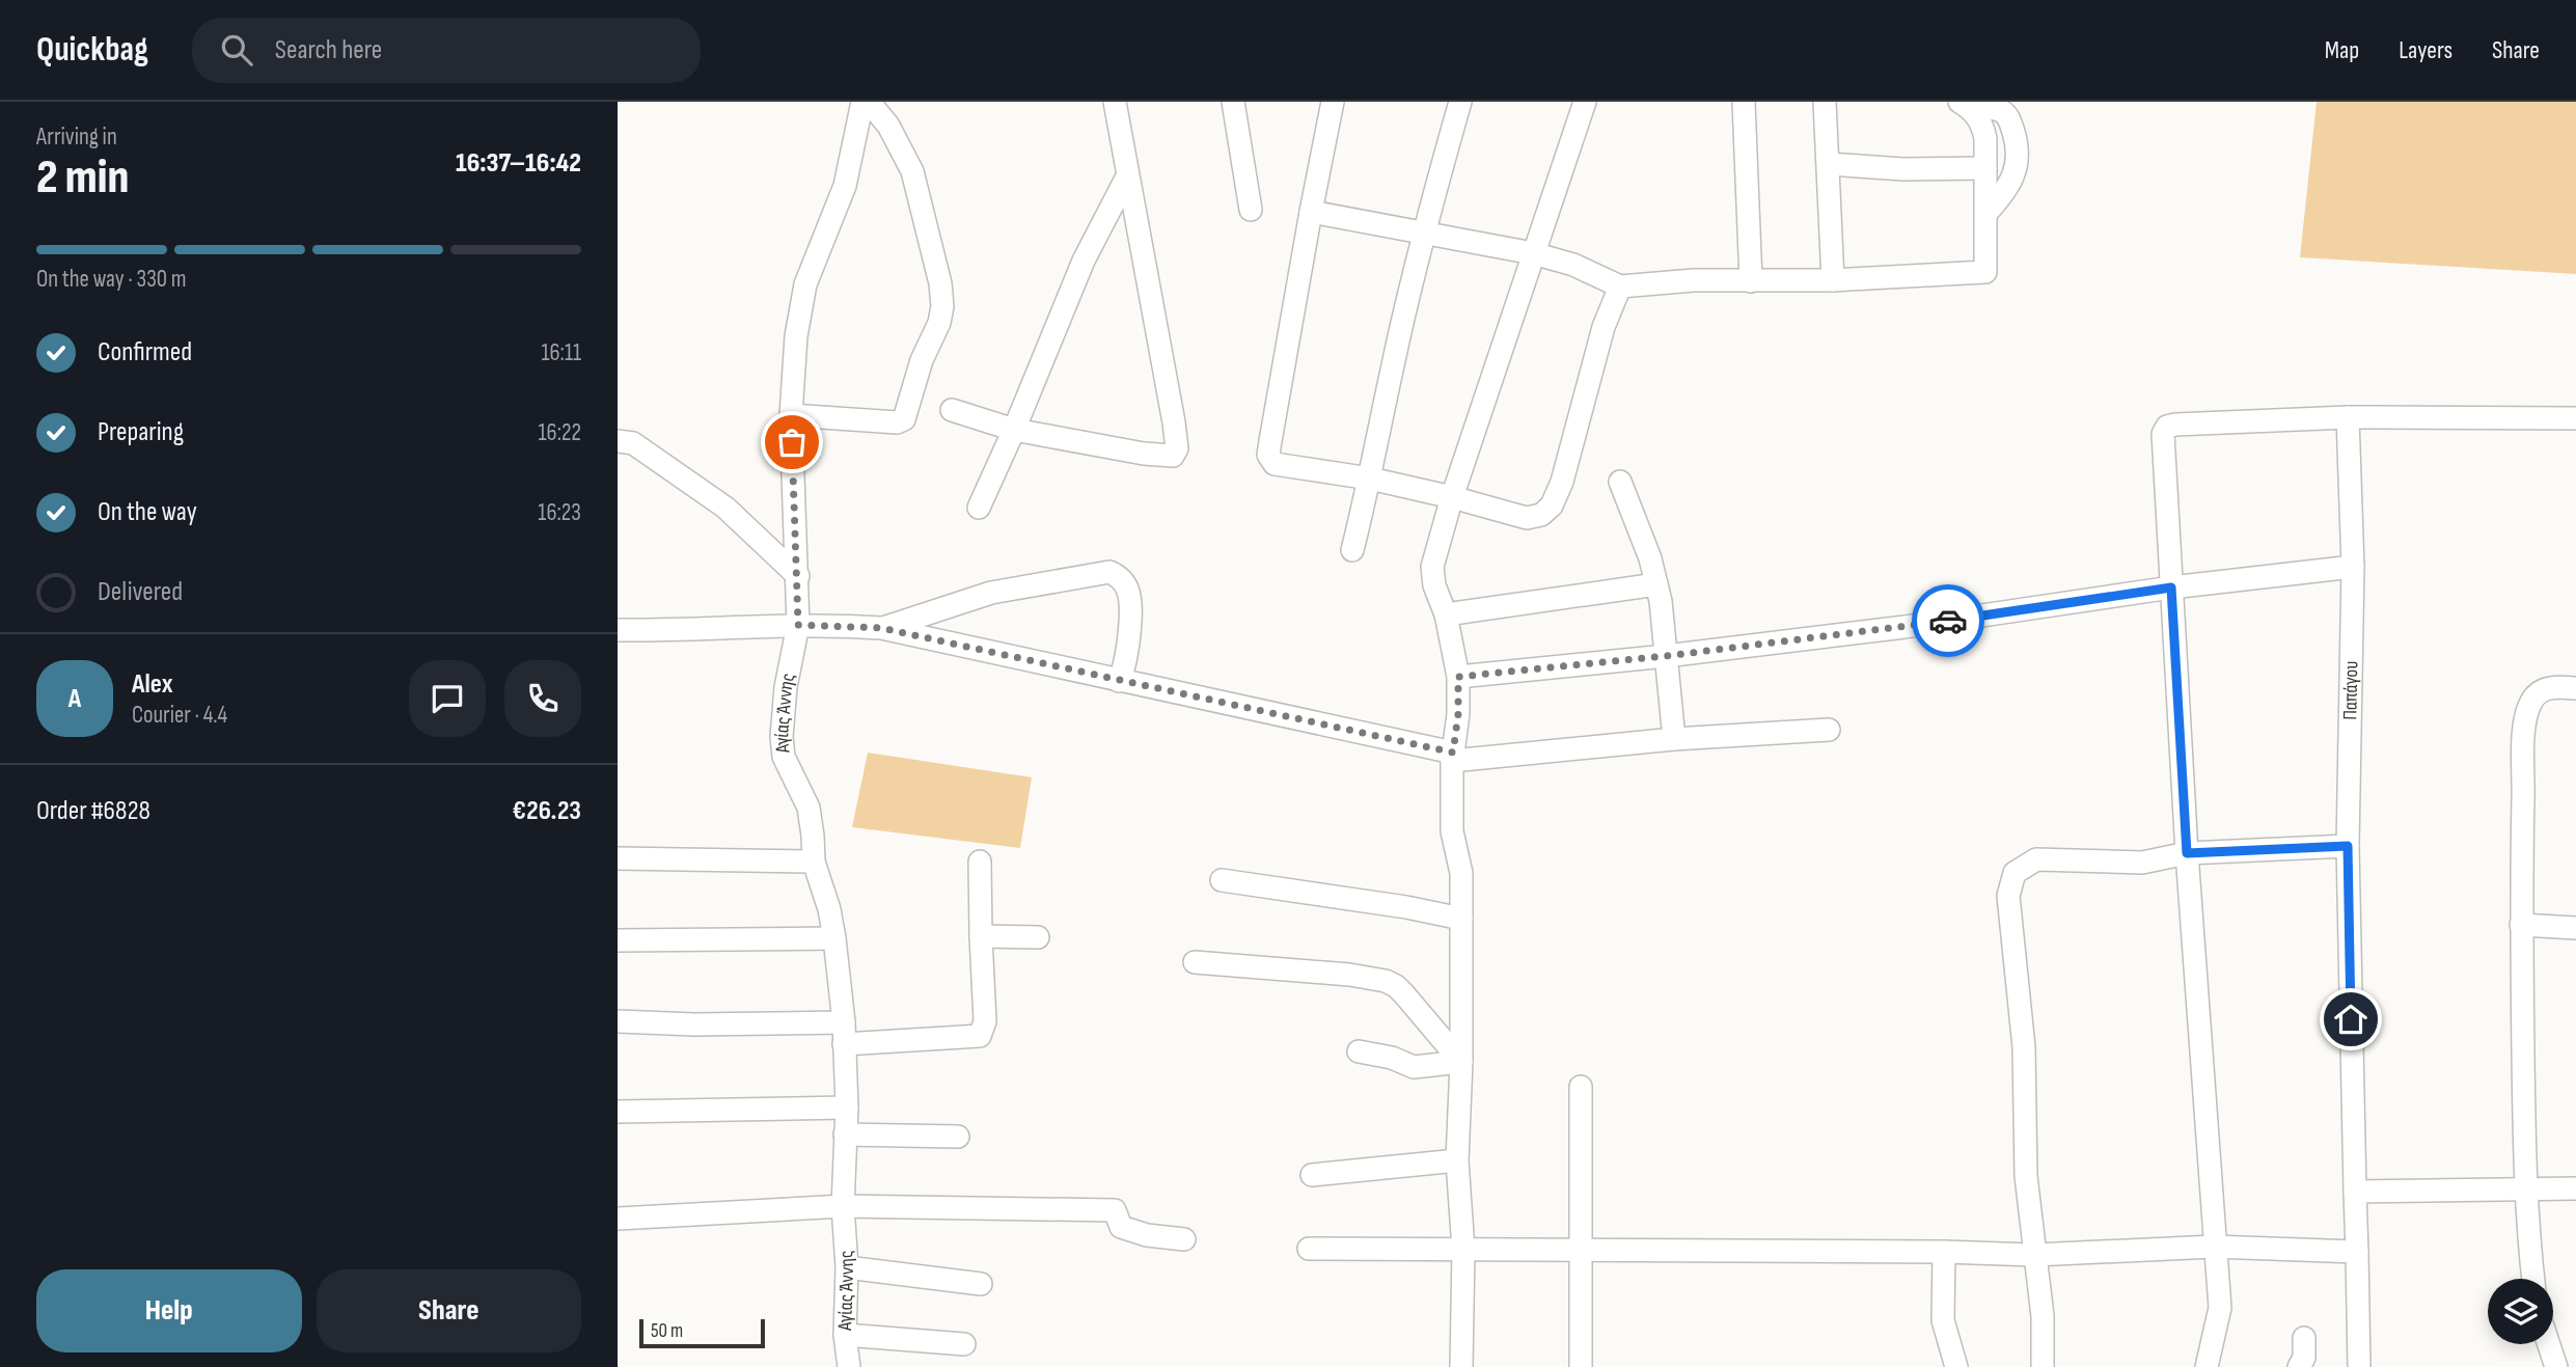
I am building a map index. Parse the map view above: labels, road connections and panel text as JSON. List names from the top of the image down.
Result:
{
  "streets": {
    "street": ["Παπάγου", "Αγίας Άννης"]
  },
  "scale_bar": "50 m",
  "page": {
    "header": "Quickbag",
    "search": "Search here",
    "nav": ["Map", "Layers", "Share"],
    "heading": ["2 min", "Arriving in", "16:37–16:42"],
    "panel": [
      "Alex",
      "Courier · 4.4",
      "Order #6828",
      "€26.23"
    ],
    "bar": "On the way · 330 m",
    "list": [
      ["Confirmed", "16:11"],
      ["Preparing", "16:22"],
      ["On the way", "16:23"],
      "Delivered"
    ],
    "round": "A",
    "buttons": ["Help", "Share"],
    "scale": "50 m"
  }
}
